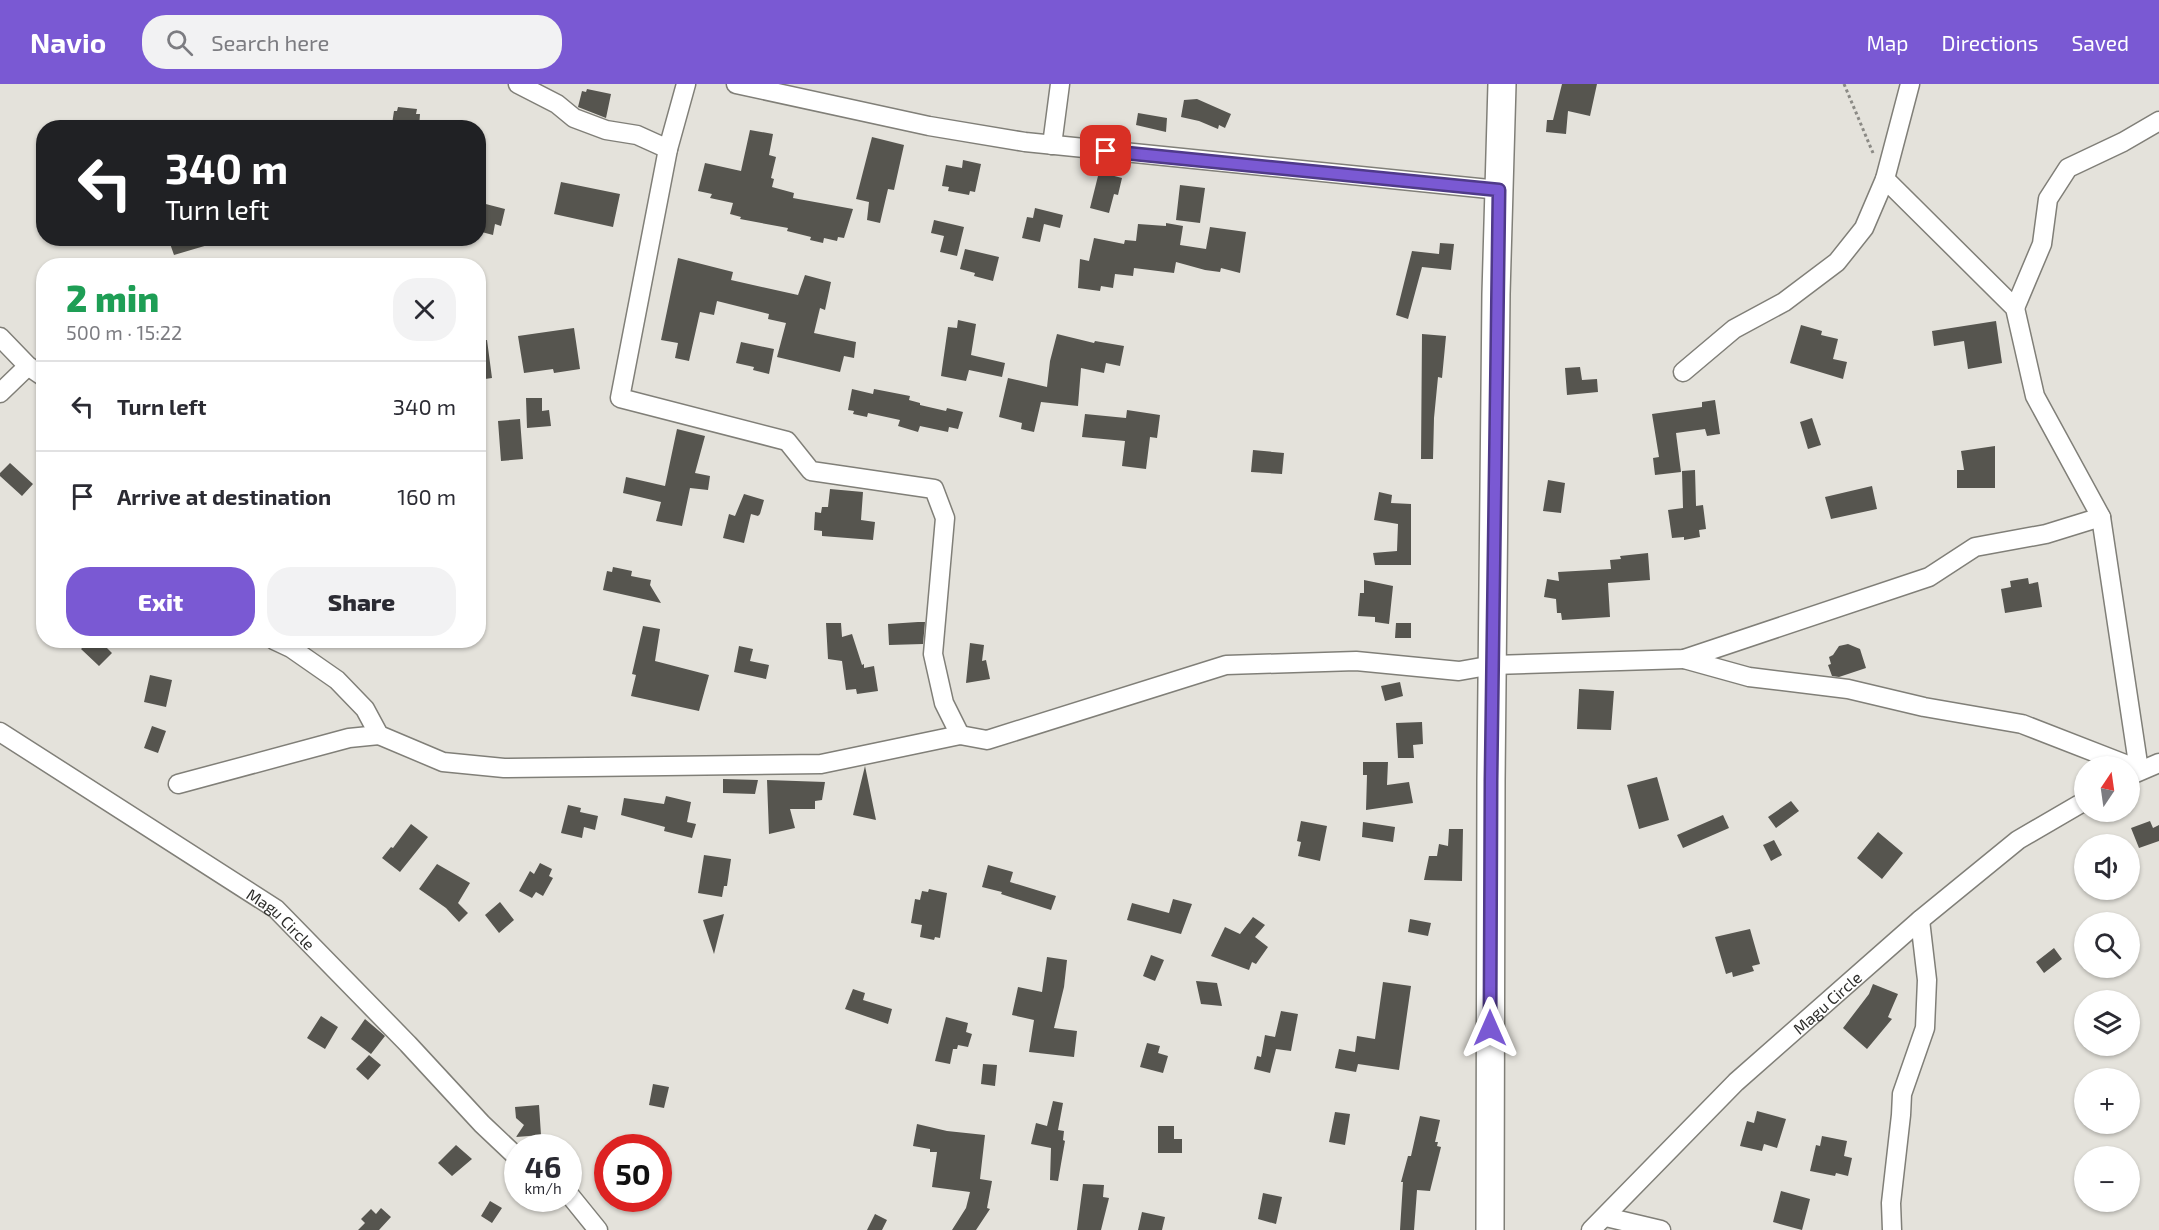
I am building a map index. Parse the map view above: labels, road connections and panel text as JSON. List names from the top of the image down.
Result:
{
  "streets": {
    "street": ["Magu Circle"]
  },
  "north": "top",
  "page": {
    "header": "Navio",
    "search": "Search here",
    "nav": ["Map", "Directions", "Saved"],
    "turn": ["340 m", "Turn left"],
    "heading": ["2 min", "500 m · 15:22"],
    "list": [
      {
        "name": "Turn left",
        "value": "340 m"
      },
      {
        "name": "Arrive at destination",
        "value": "160 m"
      }
    ],
    "buttons": ["Exit", "Share"],
    "map_buttons": ["+", "−"],
    "speed": "46 km/h",
    "limit": "50"
  }
}
